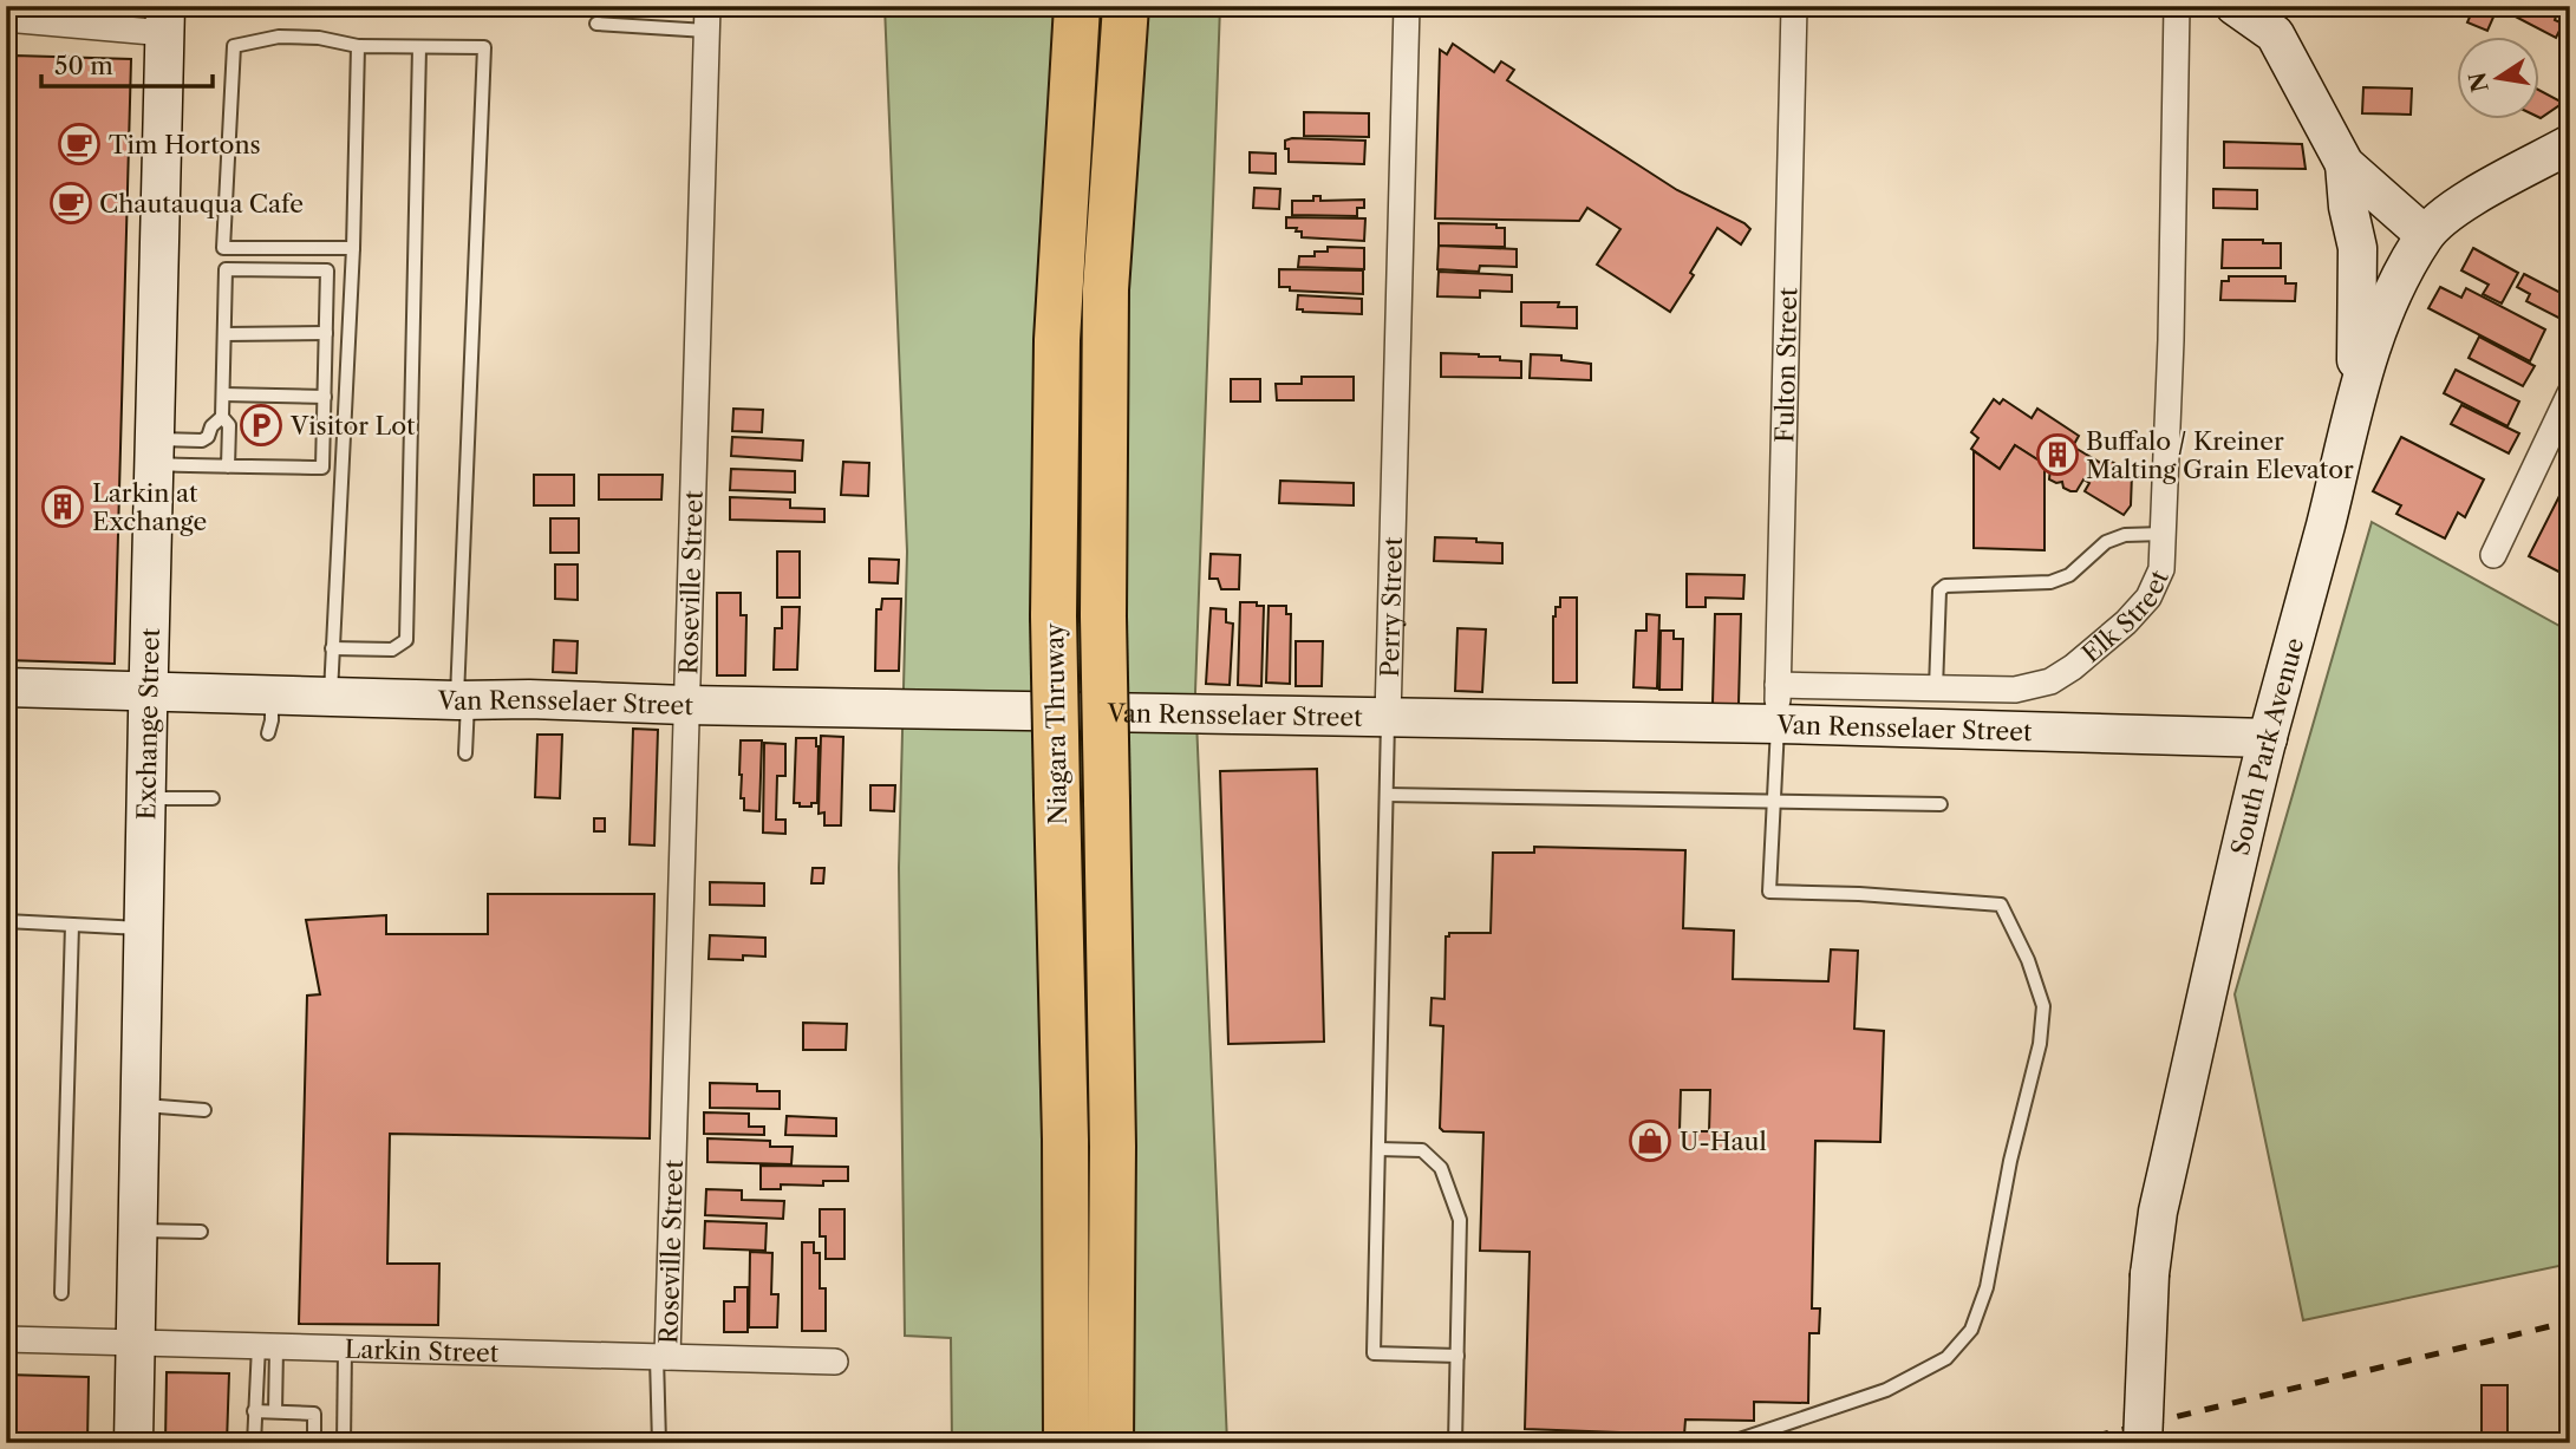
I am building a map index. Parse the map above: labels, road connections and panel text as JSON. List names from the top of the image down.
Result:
{
  "streets": {
    "highway": ["Niagara Thruway"],
    "street": [
      "Fulton Street",
      "Roseville Street",
      "Perry Street",
      "Elk Street",
      "Van Rensselaer Street",
      "Exchange Street",
      "South Park Avenue",
      "Larkin Street"
    ]
  },
  "crossings": [
    ["Fulton Street", "Elk Street"],
    ["Fulton Street", "Van Rensselaer Street"],
    ["Roseville Street", "Van Rensselaer Street"],
    ["Roseville Street", "Larkin Street"],
    ["Perry Street", "Van Rensselaer Street"],
    ["Van Rensselaer Street", "Exchange Street"],
    ["Van Rensselaer Street", "South Park Avenue"],
    ["Exchange Street", "Larkin Street"]
  ],
  "places": {
    "cafe": ["Tim Hortons", "Chautauqua Cafe"],
    "parking": ["Visitor Lot"],
    "building": ["Buffalo / Kreiner Malting Grain Elevator", "Larkin at Exchange"],
    "shop": ["U-Haul"]
  },
  "scale_bar": "50 m",
  "north": "left"
}
